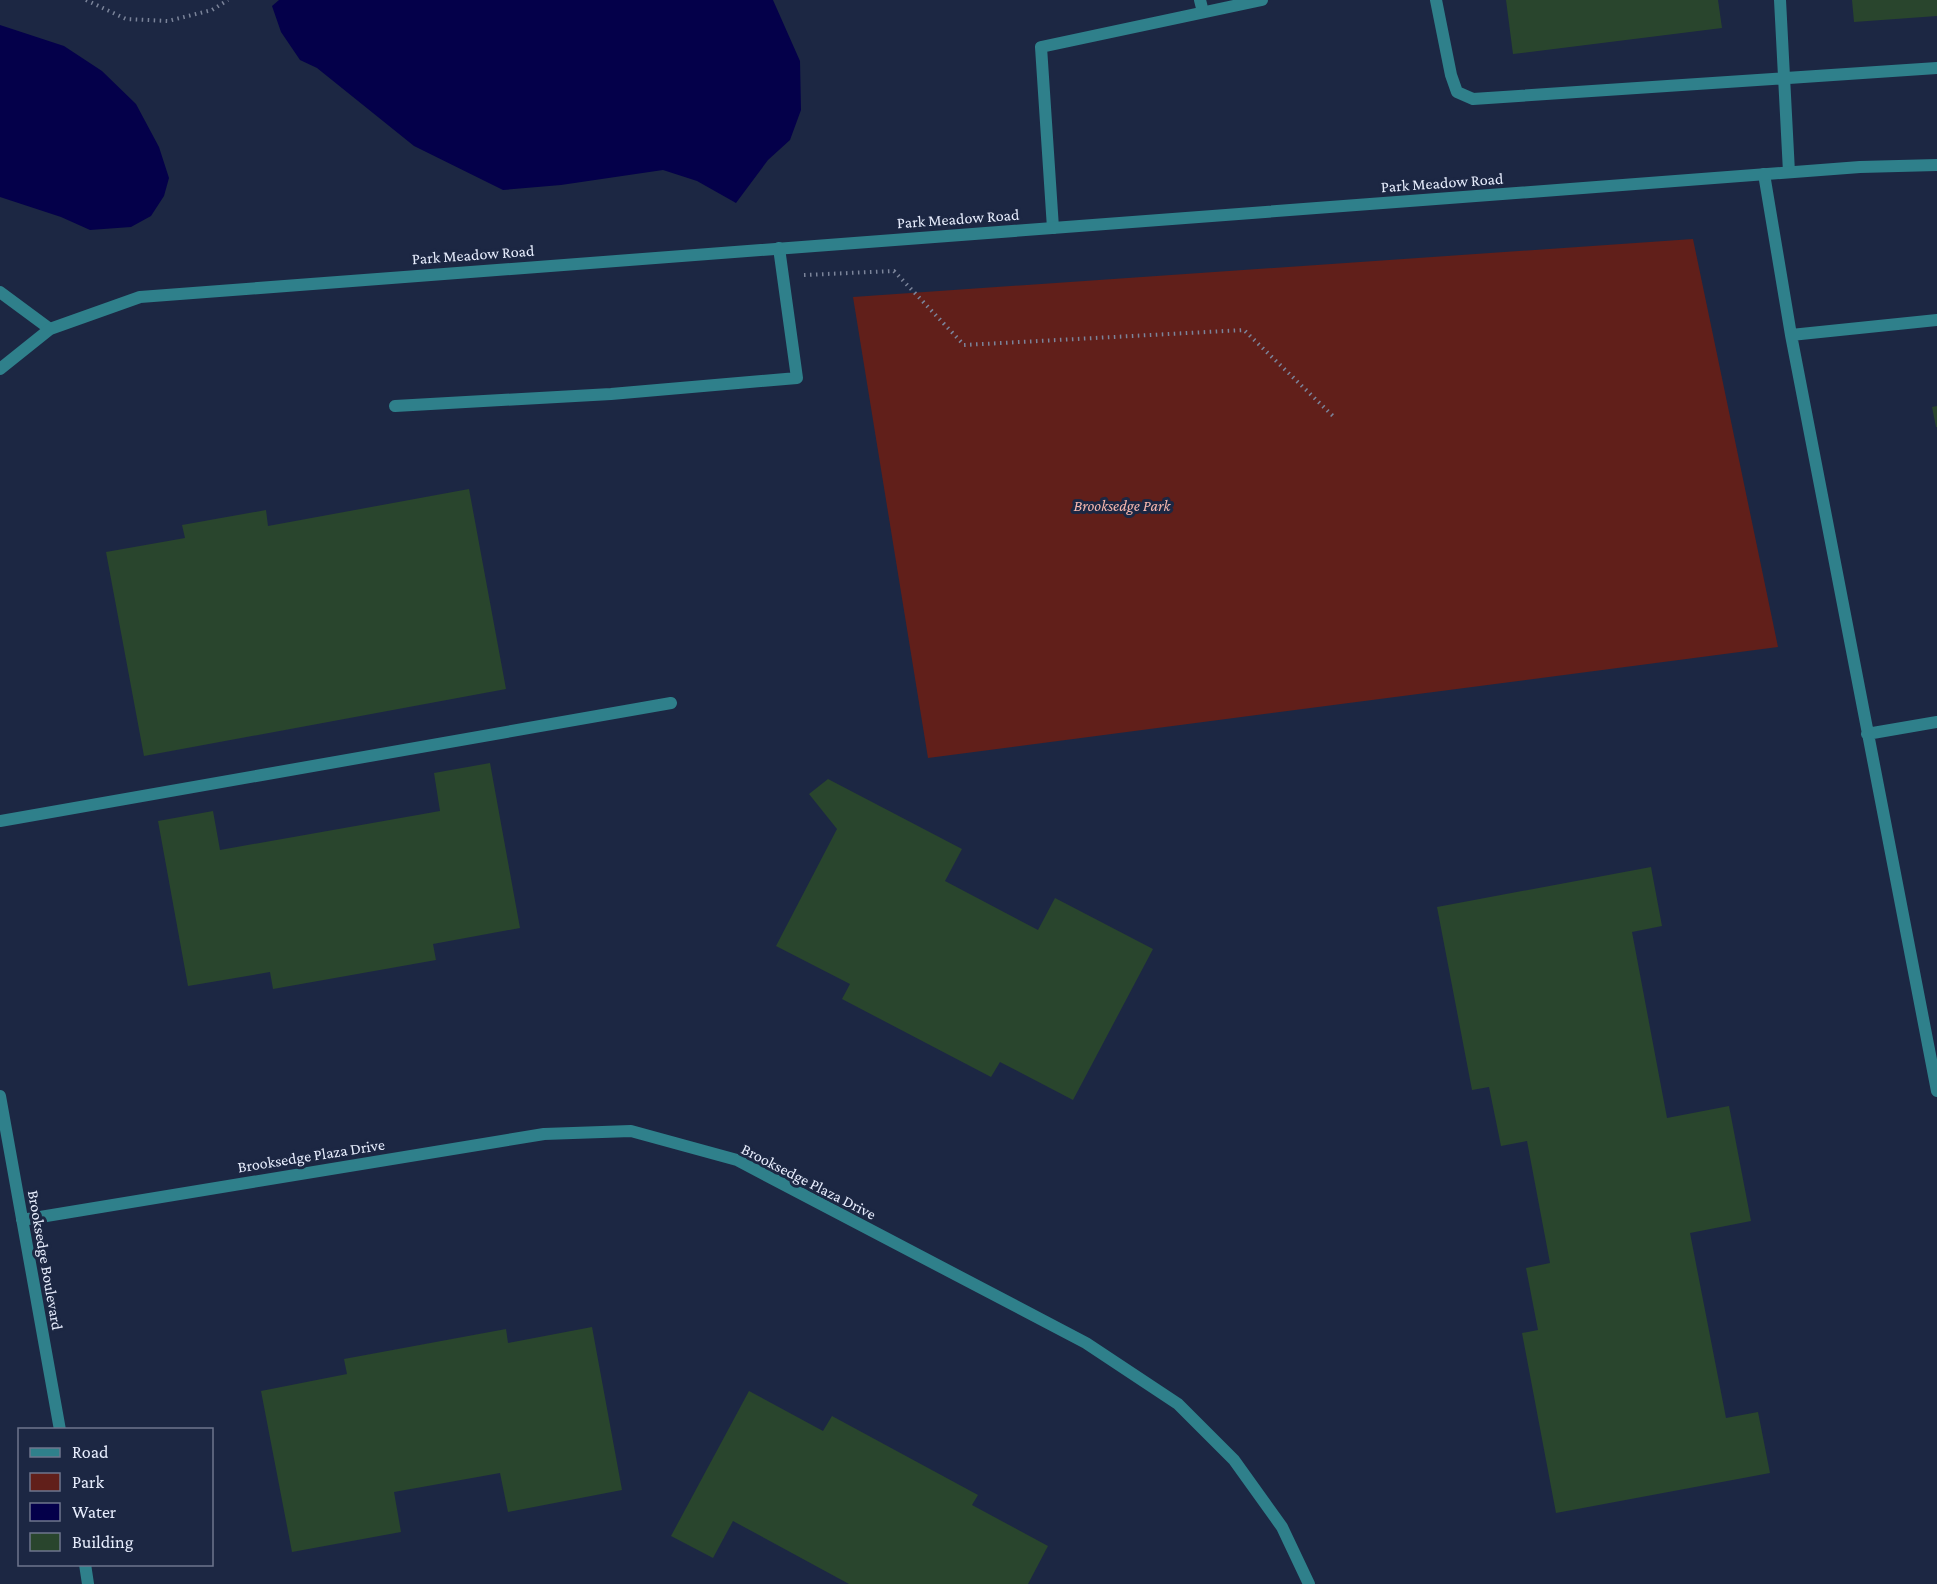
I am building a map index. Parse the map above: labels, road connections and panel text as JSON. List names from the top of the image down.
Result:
{
  "streets": {
    "street": ["Park Meadow Road", "Brooksedge Plaza Drive", "Brooksedge Boulevard"]
  },
  "crossings": [
    ["Brooksedge Plaza Drive", "Brooksedge Boulevard"]
  ],
  "parks": ["Brooksedge Park"],
  "legend": [
    "Road",
    "Park",
    "Water",
    "Building"
  ]
}
